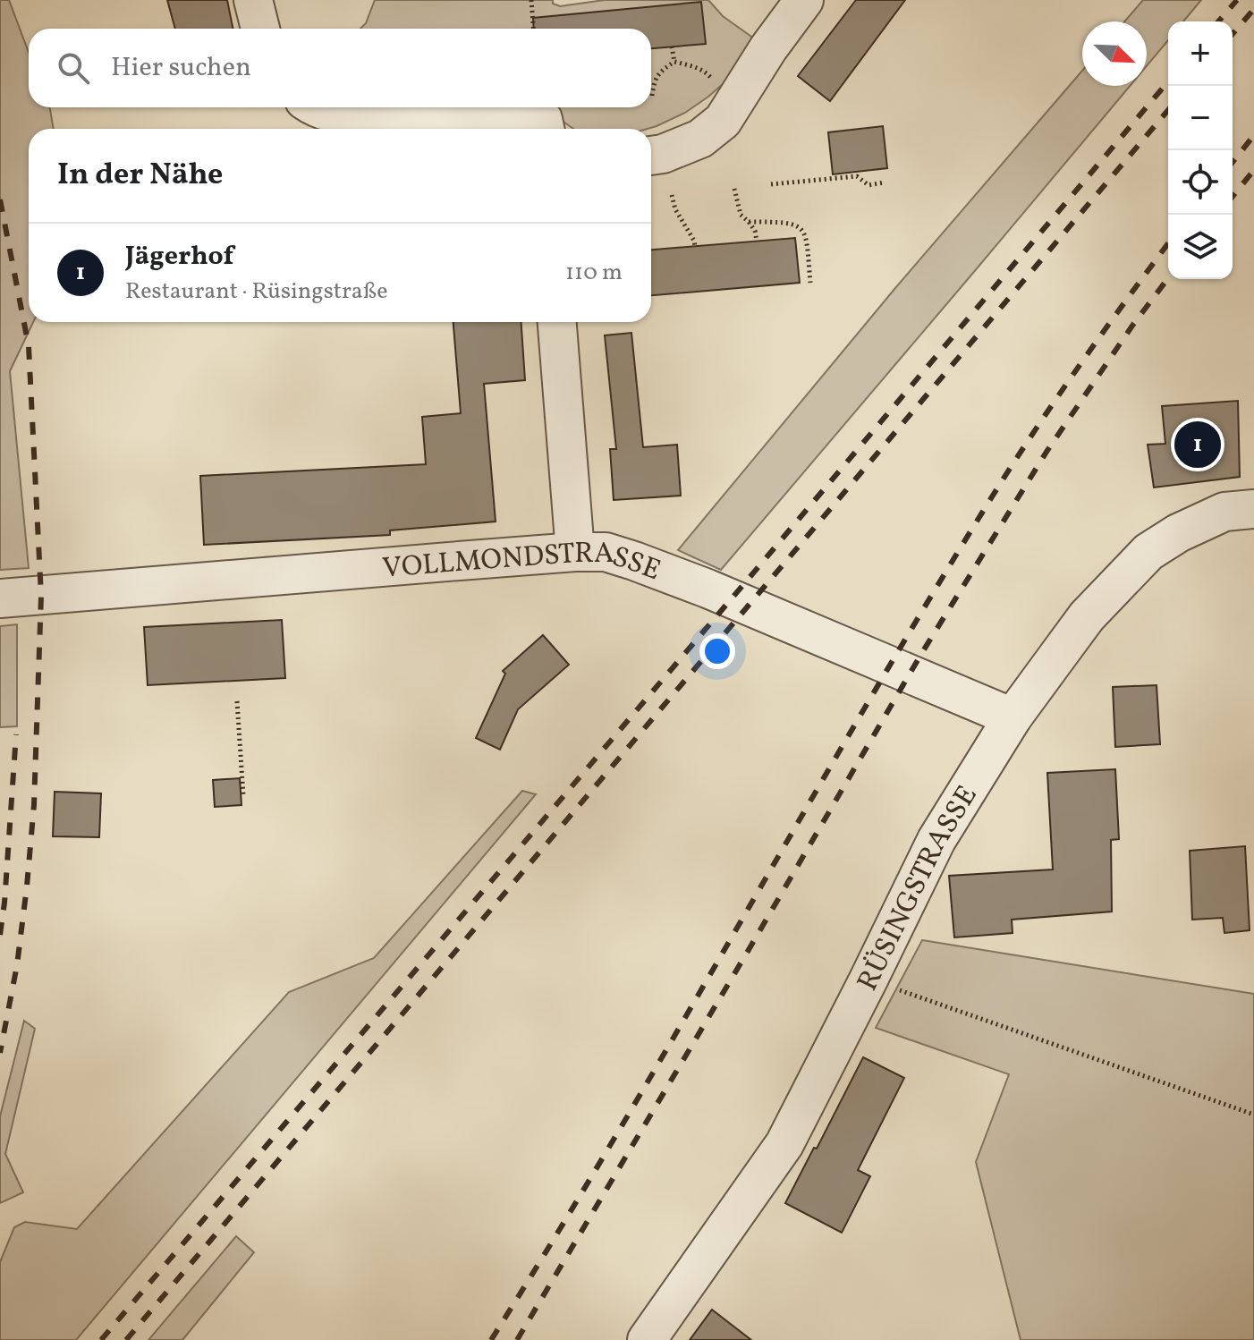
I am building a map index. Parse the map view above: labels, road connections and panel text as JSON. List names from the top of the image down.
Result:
{
  "streets": {
    "street": ["VOLLMONDSTRASSE", "RÜSINGSTRASSE"]
  },
  "crossings": [
    ["VOLLMONDSTRASSE", "RÜSINGSTRASSE"]
  ],
  "north": "bottom right",
  "page": {
    "map_buttons": ["+", "−"],
    "search": "Hier suchen",
    "heading": "In der Nähe",
    "list": [
      {
        "mark": "1",
        "name": "Jägerhof",
        "note": "Restaurant · Rüsingstraße",
        "value": "110 m"
      }
    ],
    "pins": "1"
  }
}
